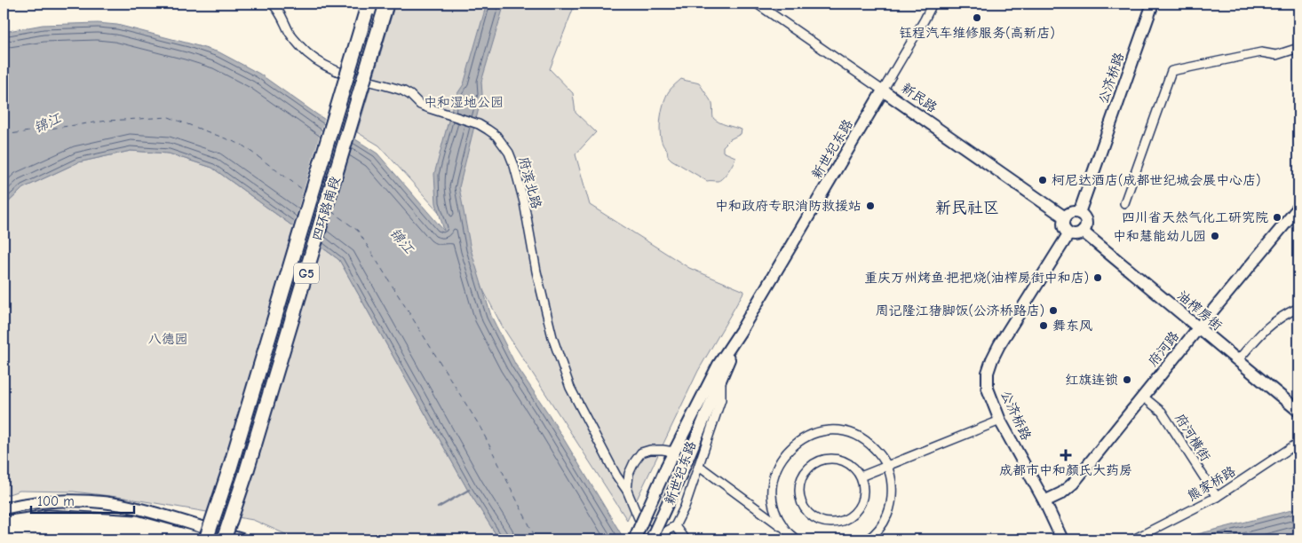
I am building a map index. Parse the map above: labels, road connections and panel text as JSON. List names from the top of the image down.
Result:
{
  "streets": {
    "highway": ["四环路南段", "G5"],
    "main road": [
      "公济桥路",
      "新民路",
      "新世纪东路",
      "油榨房街",
      "府河路"
    ],
    "street": ["府滨北路", "府河横街", "熊家桥路"]
  },
  "crossings": [
    ["公济桥路", "新民路"],
    ["公济桥路", "油榨房街"],
    ["公济桥路", "府河路"],
    ["新民路", "新世纪东路"],
    ["新民路", "油榨房街"],
    ["新世纪东路", "府滨北路"],
    ["油榨房街", "府河路"],
    ["府河路", "府河横街"],
    ["府河横街", "熊家桥路"]
  ],
  "districts": ["新民社区"],
  "water": ["锦江"],
  "parks": ["中和湿地公园", "八德园"],
  "places": {
    "other": [
      "钰程汽车维修服务(高新店)",
      "柯尼达酒店(成都世纪城会展中心店)",
      "中和政府专职消防救援站",
      "四川省天然气化工研究院",
      "中和慧能幼儿园",
      "重庆万州烤鱼·把把烧(油榨房街中和店)",
      "周记隆江猪脚饭(公济桥路店)",
      "舞东风",
      "红旗连锁"
    ],
    "health": ["成都市中和颜氏大药房"]
  },
  "scale_bar": "100 m"
}
